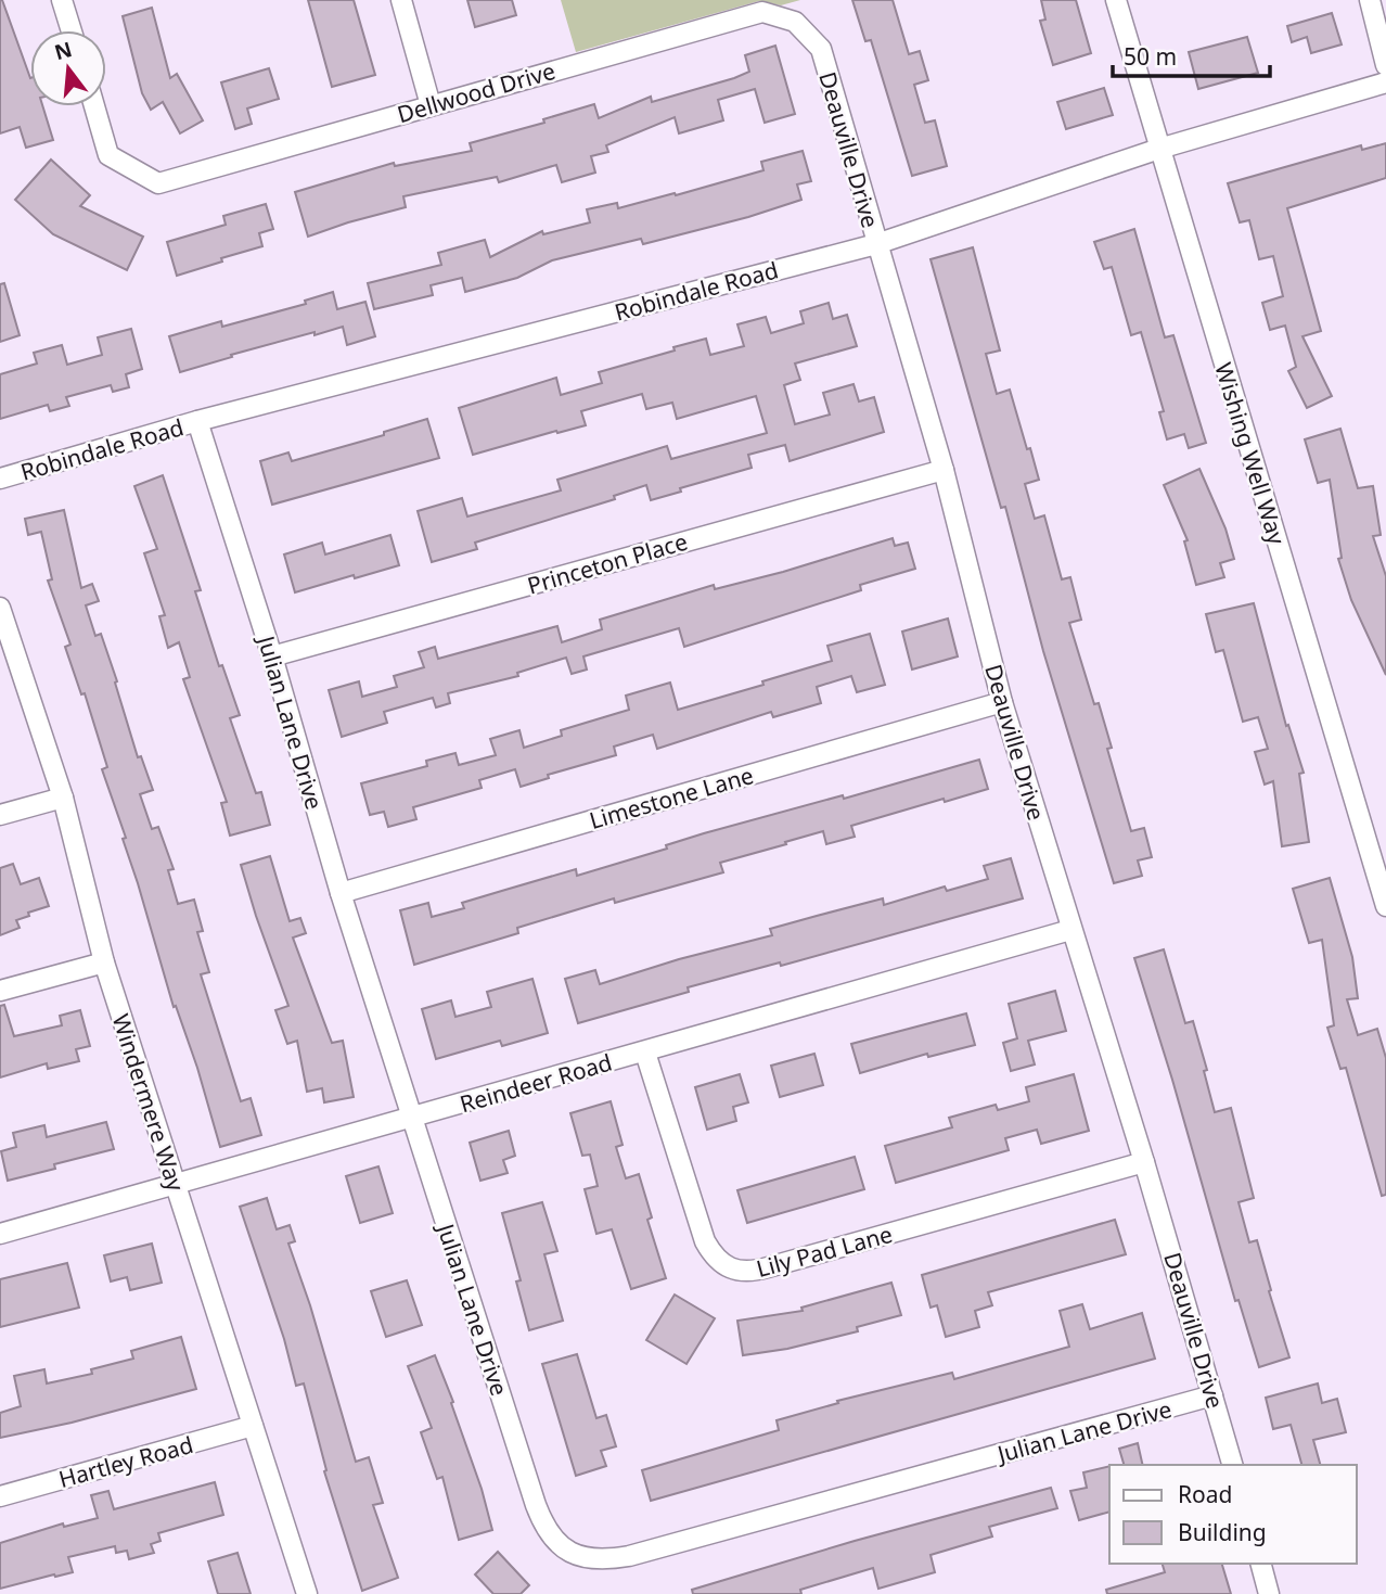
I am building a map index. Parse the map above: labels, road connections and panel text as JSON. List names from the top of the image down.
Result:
{
  "streets": {
    "street": [
      "Dellwood Drive",
      "Deauville Drive",
      "Robindale Road",
      "Wishing Well Way",
      "Princeton Place",
      "Julian Lane Drive",
      "Limestone Lane",
      "Reindeer Road",
      "Windermere Way",
      "Lily Pad Lane",
      "Hartley Road"
    ]
  },
  "crossings": [
    ["Dellwood Drive", "Deauville Drive"],
    ["Deauville Drive", "Robindale Road"],
    ["Deauville Drive", "Princeton Place"],
    ["Deauville Drive", "Julian Lane Drive"],
    ["Deauville Drive", "Limestone Lane"],
    ["Deauville Drive", "Reindeer Road"],
    ["Deauville Drive", "Lily Pad Lane"],
    ["Robindale Road", "Wishing Well Way"],
    ["Robindale Road", "Julian Lane Drive"],
    ["Princeton Place", "Julian Lane Drive"],
    ["Julian Lane Drive", "Limestone Lane"],
    ["Julian Lane Drive", "Reindeer Road"],
    ["Reindeer Road", "Windermere Way"],
    ["Reindeer Road", "Lily Pad Lane"],
    ["Windermere Way", "Hartley Road"]
  ],
  "legend": ["Road", "Building"],
  "scale_bar": "50 m",
  "north": "top"
}
